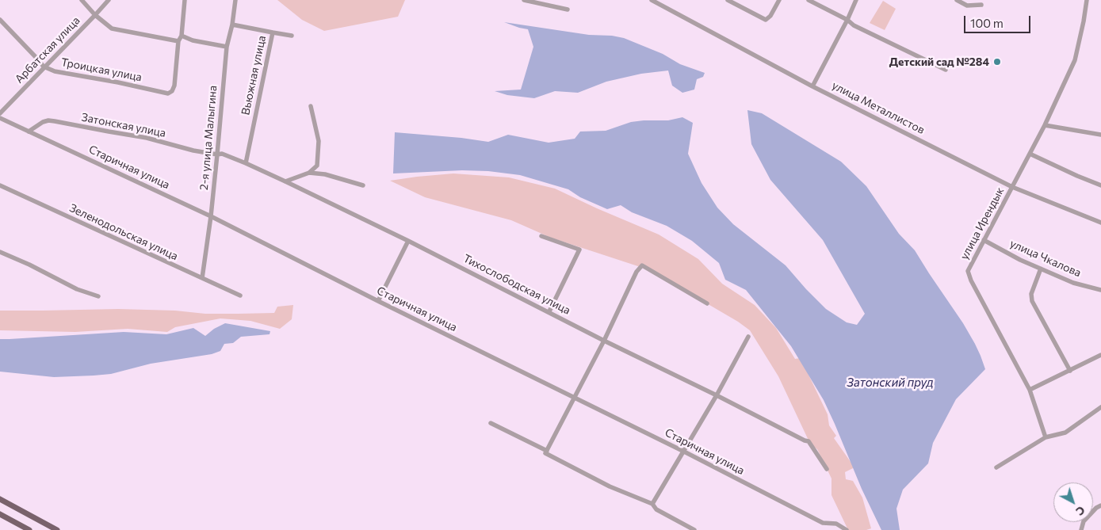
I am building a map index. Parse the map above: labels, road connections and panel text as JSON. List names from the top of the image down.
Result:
{
  "streets": {
    "street": [
      "Арбатская улица",
      "Троицкая улица",
      "Вьюжная улица",
      "улица Металлистов",
      "Затонская улица",
      "2-я улица Малыгина",
      "Старичная улица",
      "улица Ирендык",
      "Зеленодольская улица",
      "улица Чкалова",
      "Тихослободская улица"
    ]
  },
  "crossings": [
    ["Арбатская улица", "Троицкая улица"],
    ["Вьюжная улица", "2-я улица Малыгина"],
    ["Вьюжная улица", "Тихослободская улица"],
    ["улица Металлистов", "улица Ирендык"],
    ["Затонская улица", "2-я улица Малыгина"],
    ["Затонская улица", "Старичная улица"],
    ["Затонская улица", "Тихослободская улица"],
    ["2-я улица Малыгина", "Старичная улица"],
    ["2-я улица Малыгина", "Зеленодольская улица"],
    ["2-я улица Малыгина", "Тихослободская улица"],
    ["улица Ирендык", "улица Чкалова"]
  ],
  "water": ["Затонский пруд"],
  "places": ["Детский сад №284"],
  "scale_bar": "100 m",
  "north": "bottom right"
}
